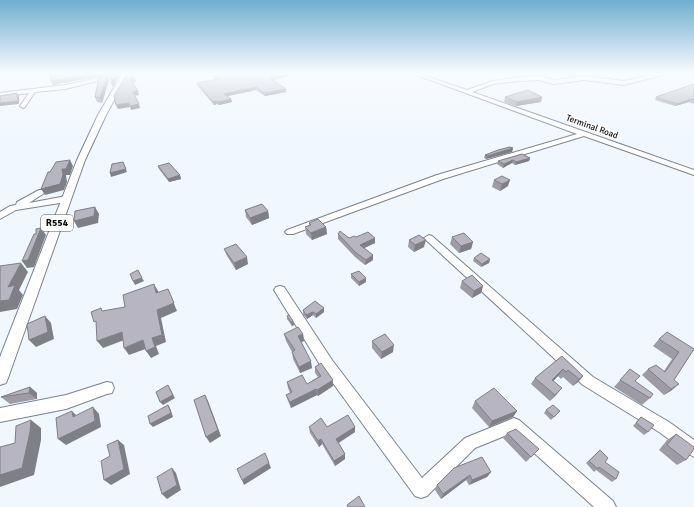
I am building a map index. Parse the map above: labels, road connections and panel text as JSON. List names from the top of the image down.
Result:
{
  "streets": {
    "main road": ["R554"],
    "street": ["Terminal Road"]
  }
}
